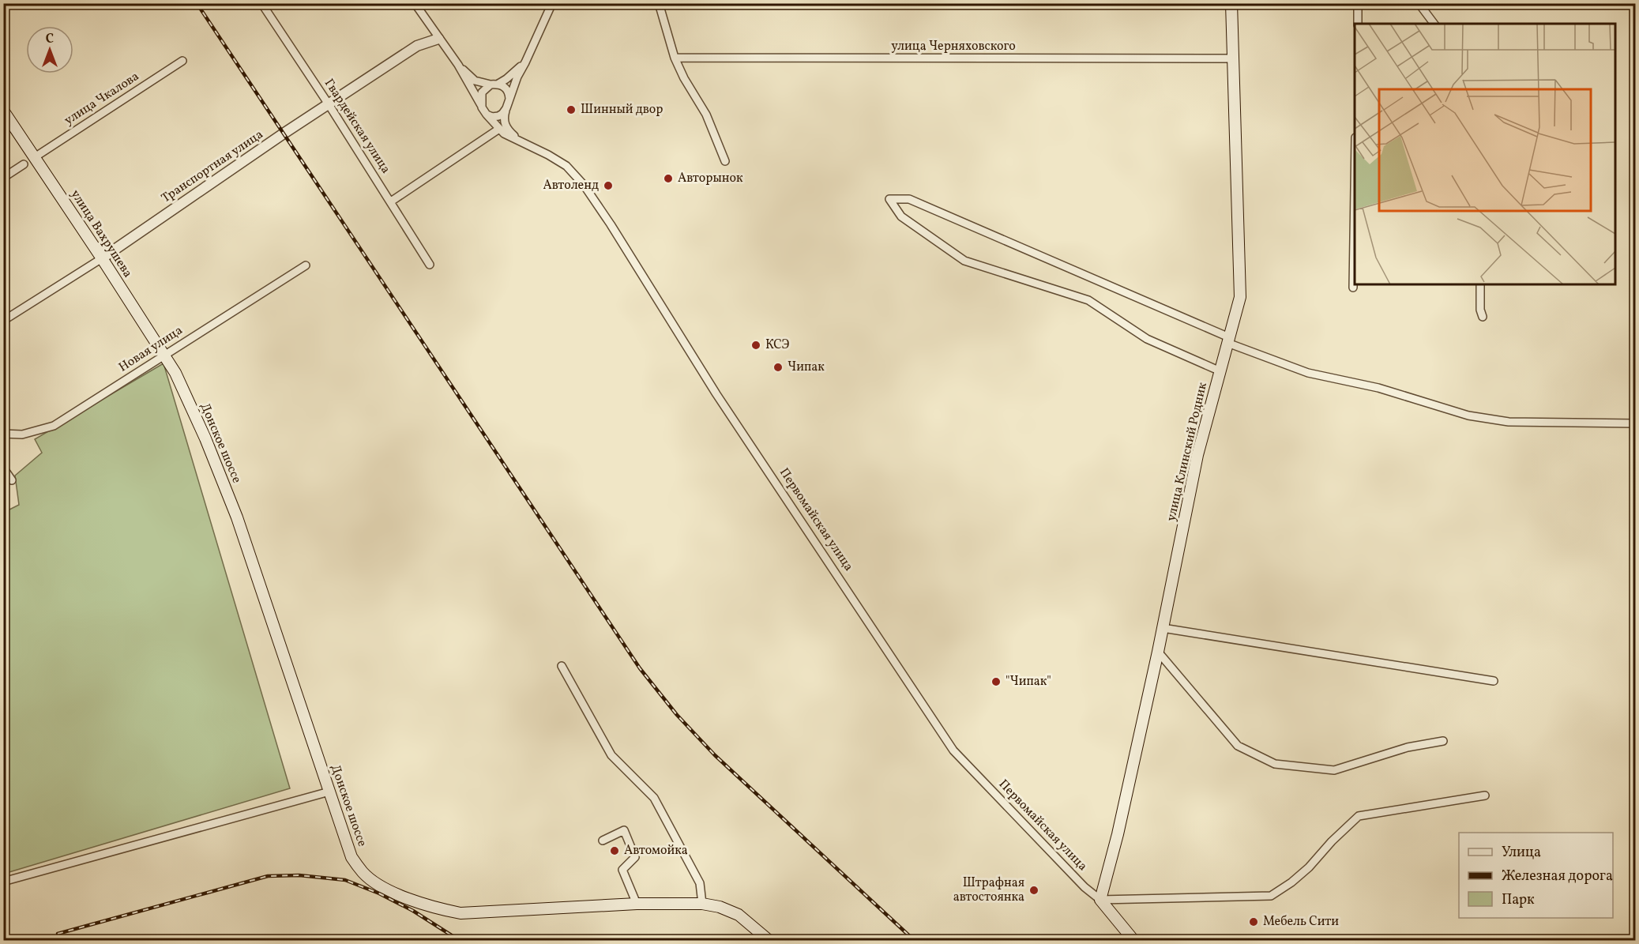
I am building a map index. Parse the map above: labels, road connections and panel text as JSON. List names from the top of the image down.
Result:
{
  "streets": {
    "main road": [
      "улица Вахрушева",
      "Донское шоссе",
      "улица Клинский Родник",
      "Первомайская улица"
    ],
    "street": [
      "улица Черняховского",
      "улица Чкалова",
      "Гвардейская улица",
      "Транспортная улица",
      "Новая улица"
    ]
  },
  "crossings": [
    ["улица Черняховского", "улица Клинский Родник"],
    ["улица Чкалова", "улица Вахрушева"],
    ["Гвардейская улица", "Транспортная улица"],
    ["Транспортная улица", "улица Вахрушева"],
    ["улица Вахрушева", "Новая улица"],
    ["улица Вахрушева", "Донское шоссе"],
    ["улица Клинский Родник", "Первомайская улица"]
  ],
  "places": [
    "Шинный двор",
    "Авторынок",
    "Автоленд",
    "КСЭ",
    "Чипак",
    "\"Чипак\"",
    "Автомойка",
    "Штрафная автостоянка",
    "Мебель Сити"
  ],
  "legend": ["Улица", "Железная дорога", "Парк"],
  "north": "top"
}
